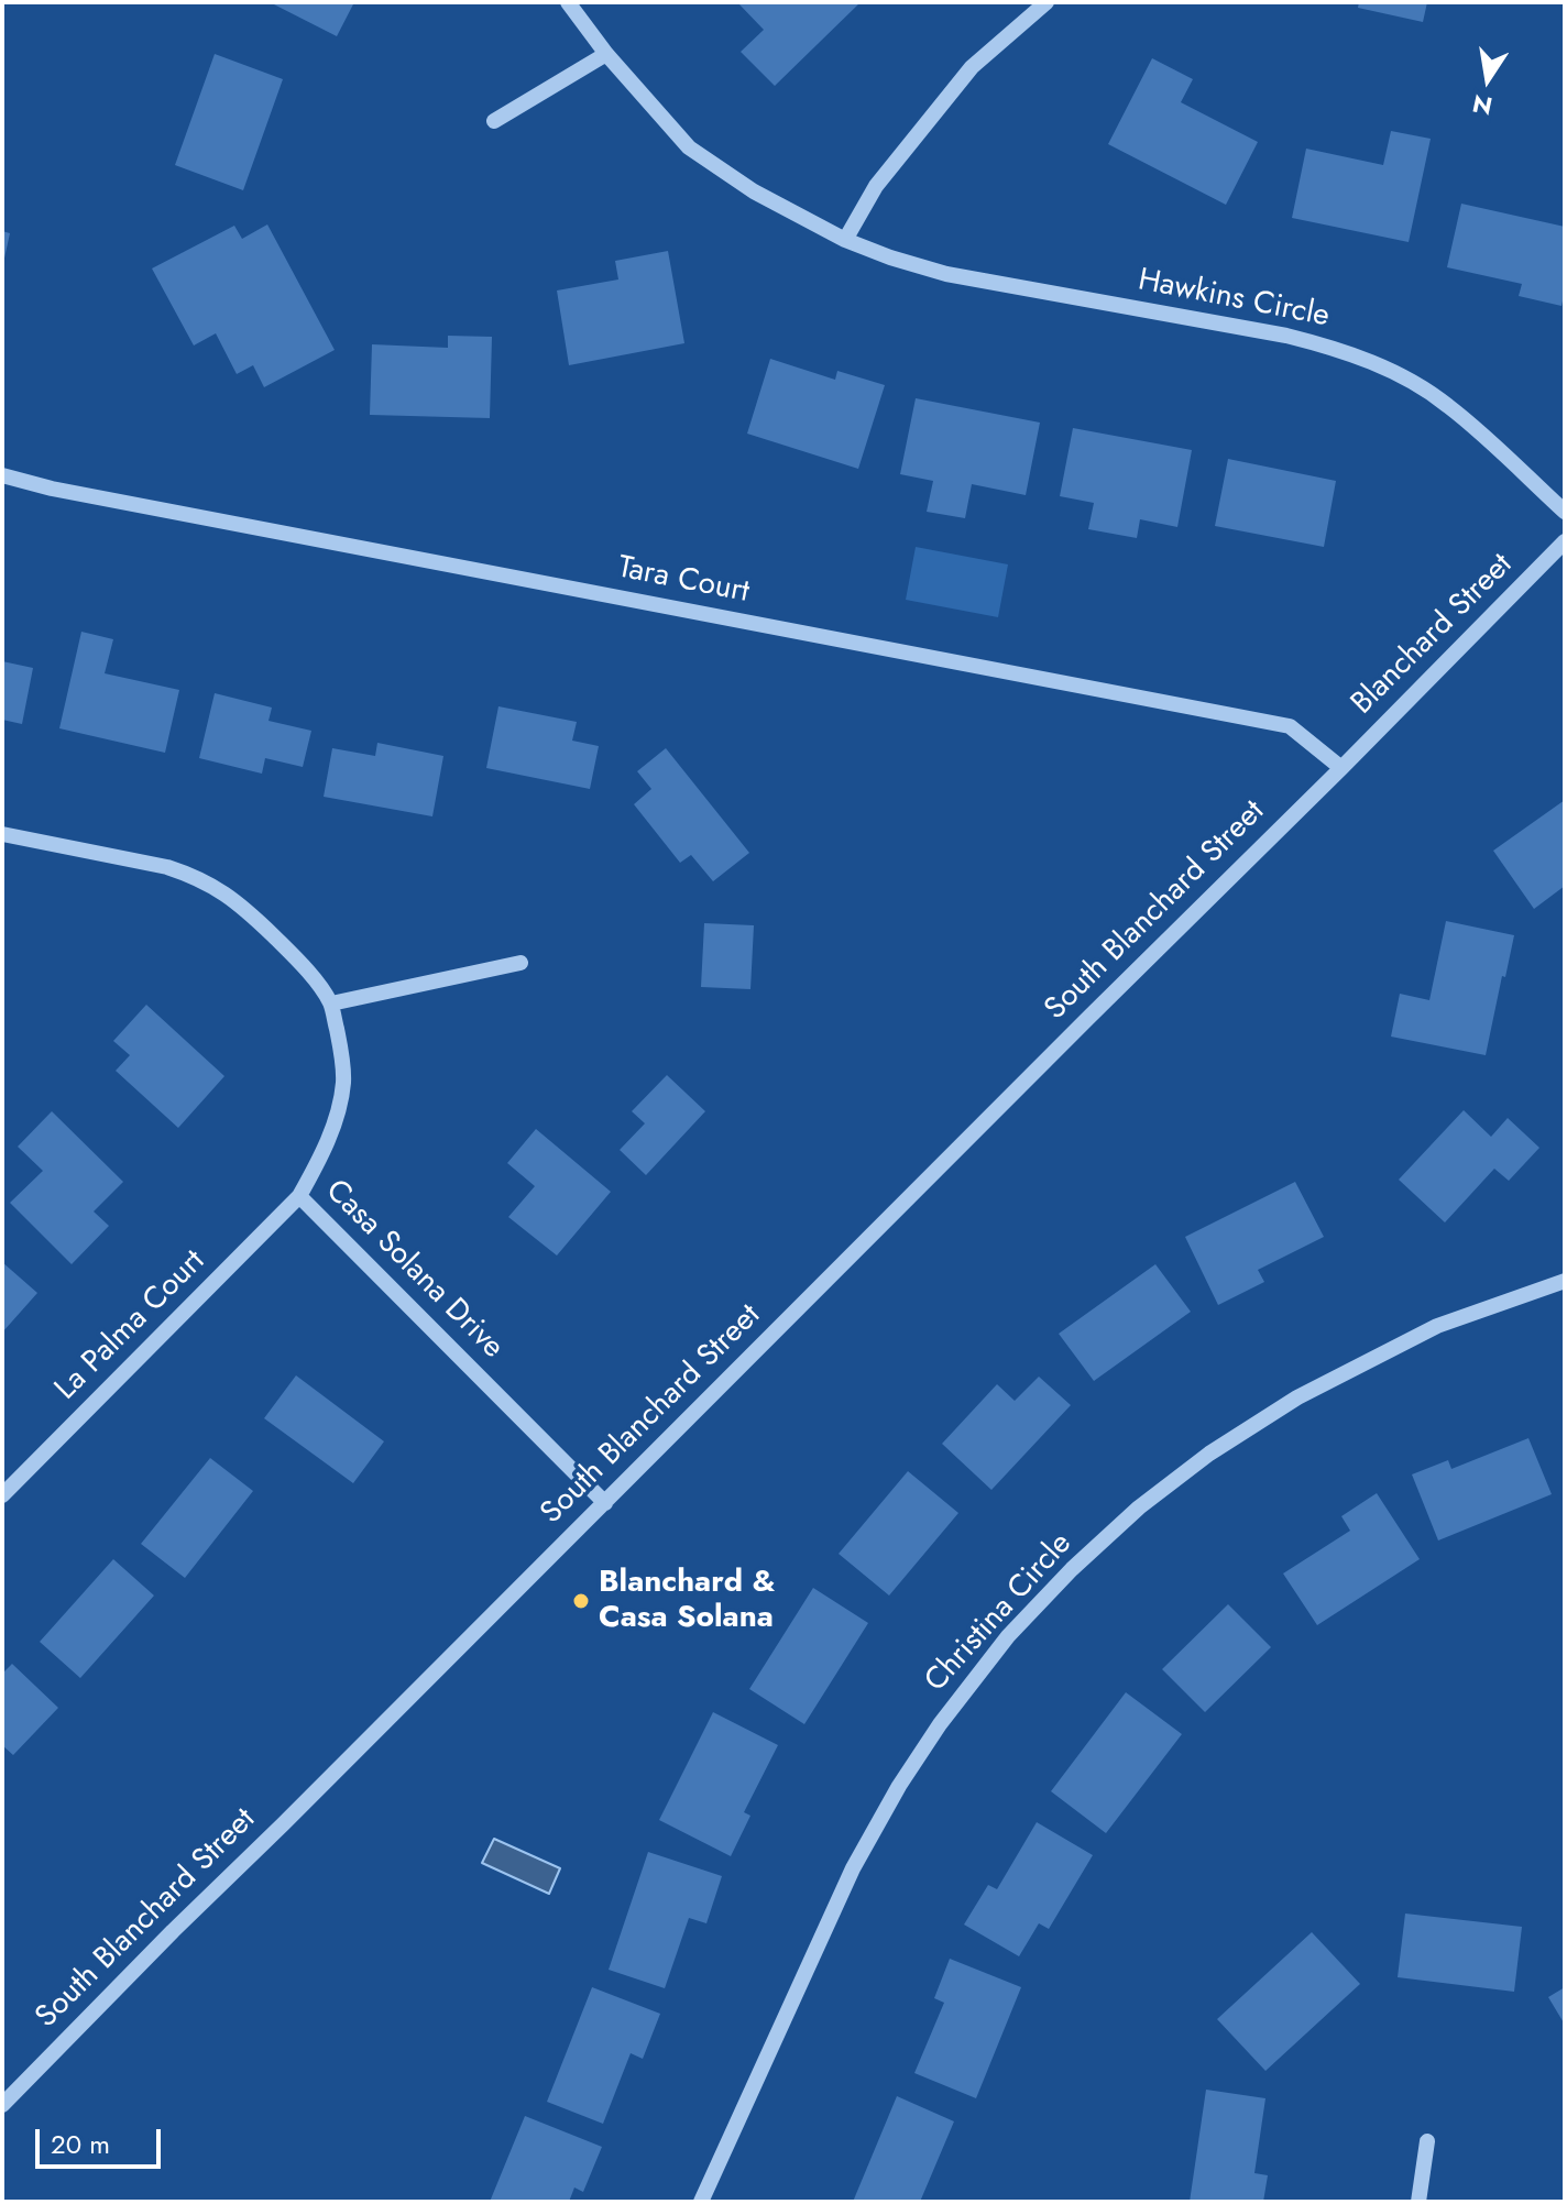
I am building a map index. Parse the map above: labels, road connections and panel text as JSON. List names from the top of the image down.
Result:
{
  "streets": {
    "street": [
      "Hawkins Circle",
      "Tara Court",
      "Blanchard Street",
      "South Blanchard Street",
      "Casa Solana Drive",
      "La Palma Court",
      "Christina Circle"
    ]
  },
  "crossings": [
    ["Tara Court", "Blanchard Street"],
    ["Tara Court", "South Blanchard Street"],
    ["Blanchard Street", "South Blanchard Street"],
    ["South Blanchard Street", "Casa Solana Drive"],
    ["Casa Solana Drive", "La Palma Court"]
  ],
  "places": ["Blanchard & Casa Solana"],
  "scale_bar": "20 m",
  "north": "bottom"
}
